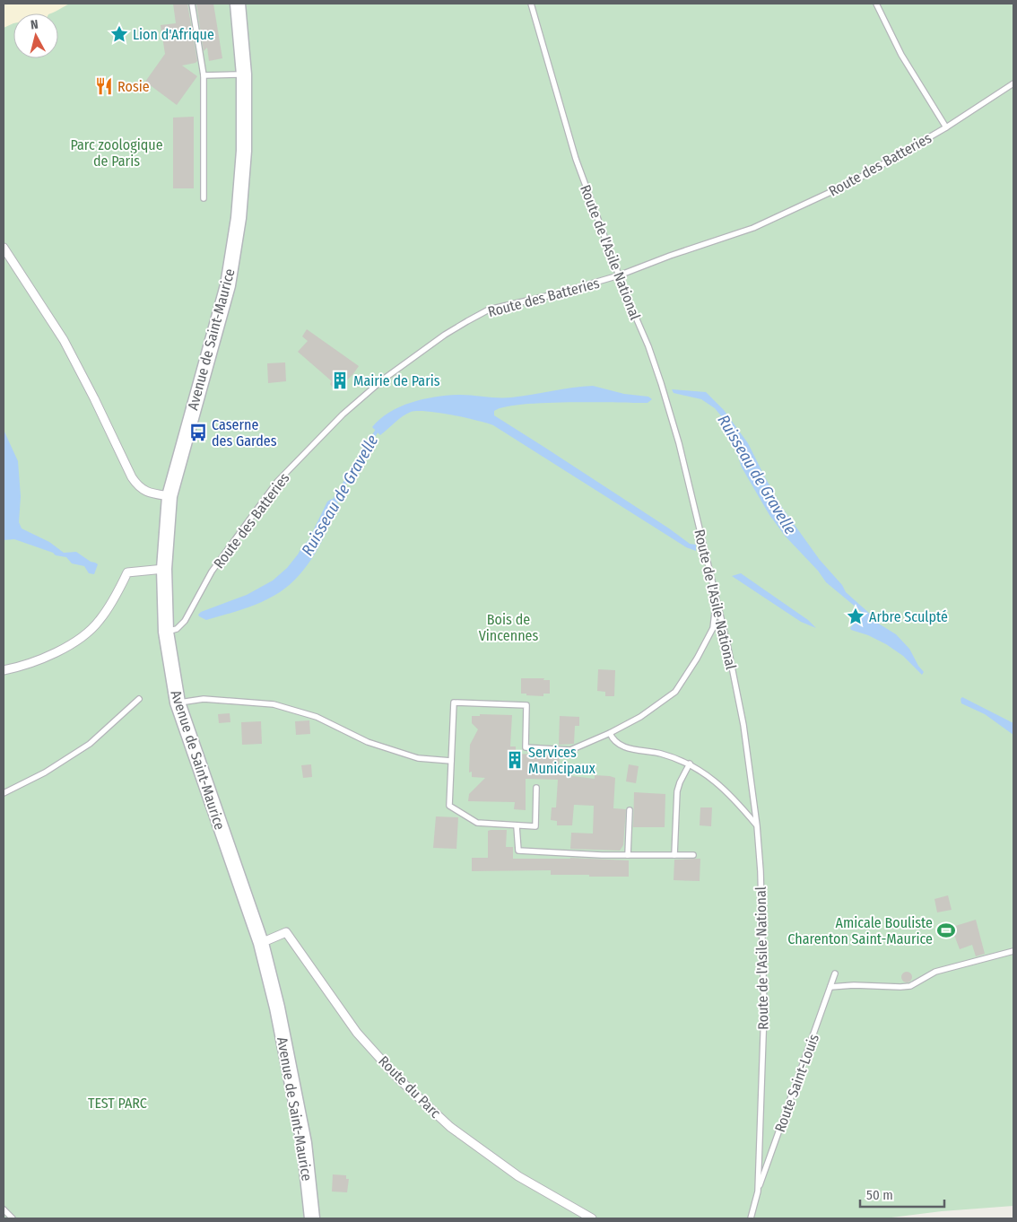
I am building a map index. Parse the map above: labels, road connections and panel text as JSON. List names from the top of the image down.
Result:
{
  "streets": {
    "main road": ["Avenue de Saint-Maurice"],
    "street": ["Route du Parc"],
    "lane": ["Route des Batteries", "Route de l'Asile National", "Route Saint-Louis"]
  },
  "crossings": [
    ["Route des Batteries", "Route de l'Asile National"],
    ["Route des Batteries", "Avenue de Saint-Maurice"],
    ["Route de l'Asile National", "Route Saint-Louis"],
    ["Avenue de Saint-Maurice", "Route du Parc"]
  ],
  "water": ["Ruisseau de Gravelle"],
  "parks": ["Parc zoologique de Paris", "Bois de Vincennes", "TEST PARC"],
  "places": {
    "place": ["Lion d'Afrique", "Arbre Sculpté"],
    "restaurant": ["Rosie"],
    "building": ["Mairie de Paris", "Services Municipaux"],
    "bus stop": ["Caserne des Gardes"],
    "sports": ["Amicale Bouliste Charenton Saint-Maurice"]
  },
  "scale_bar": "50 m",
  "north": "top"
}
